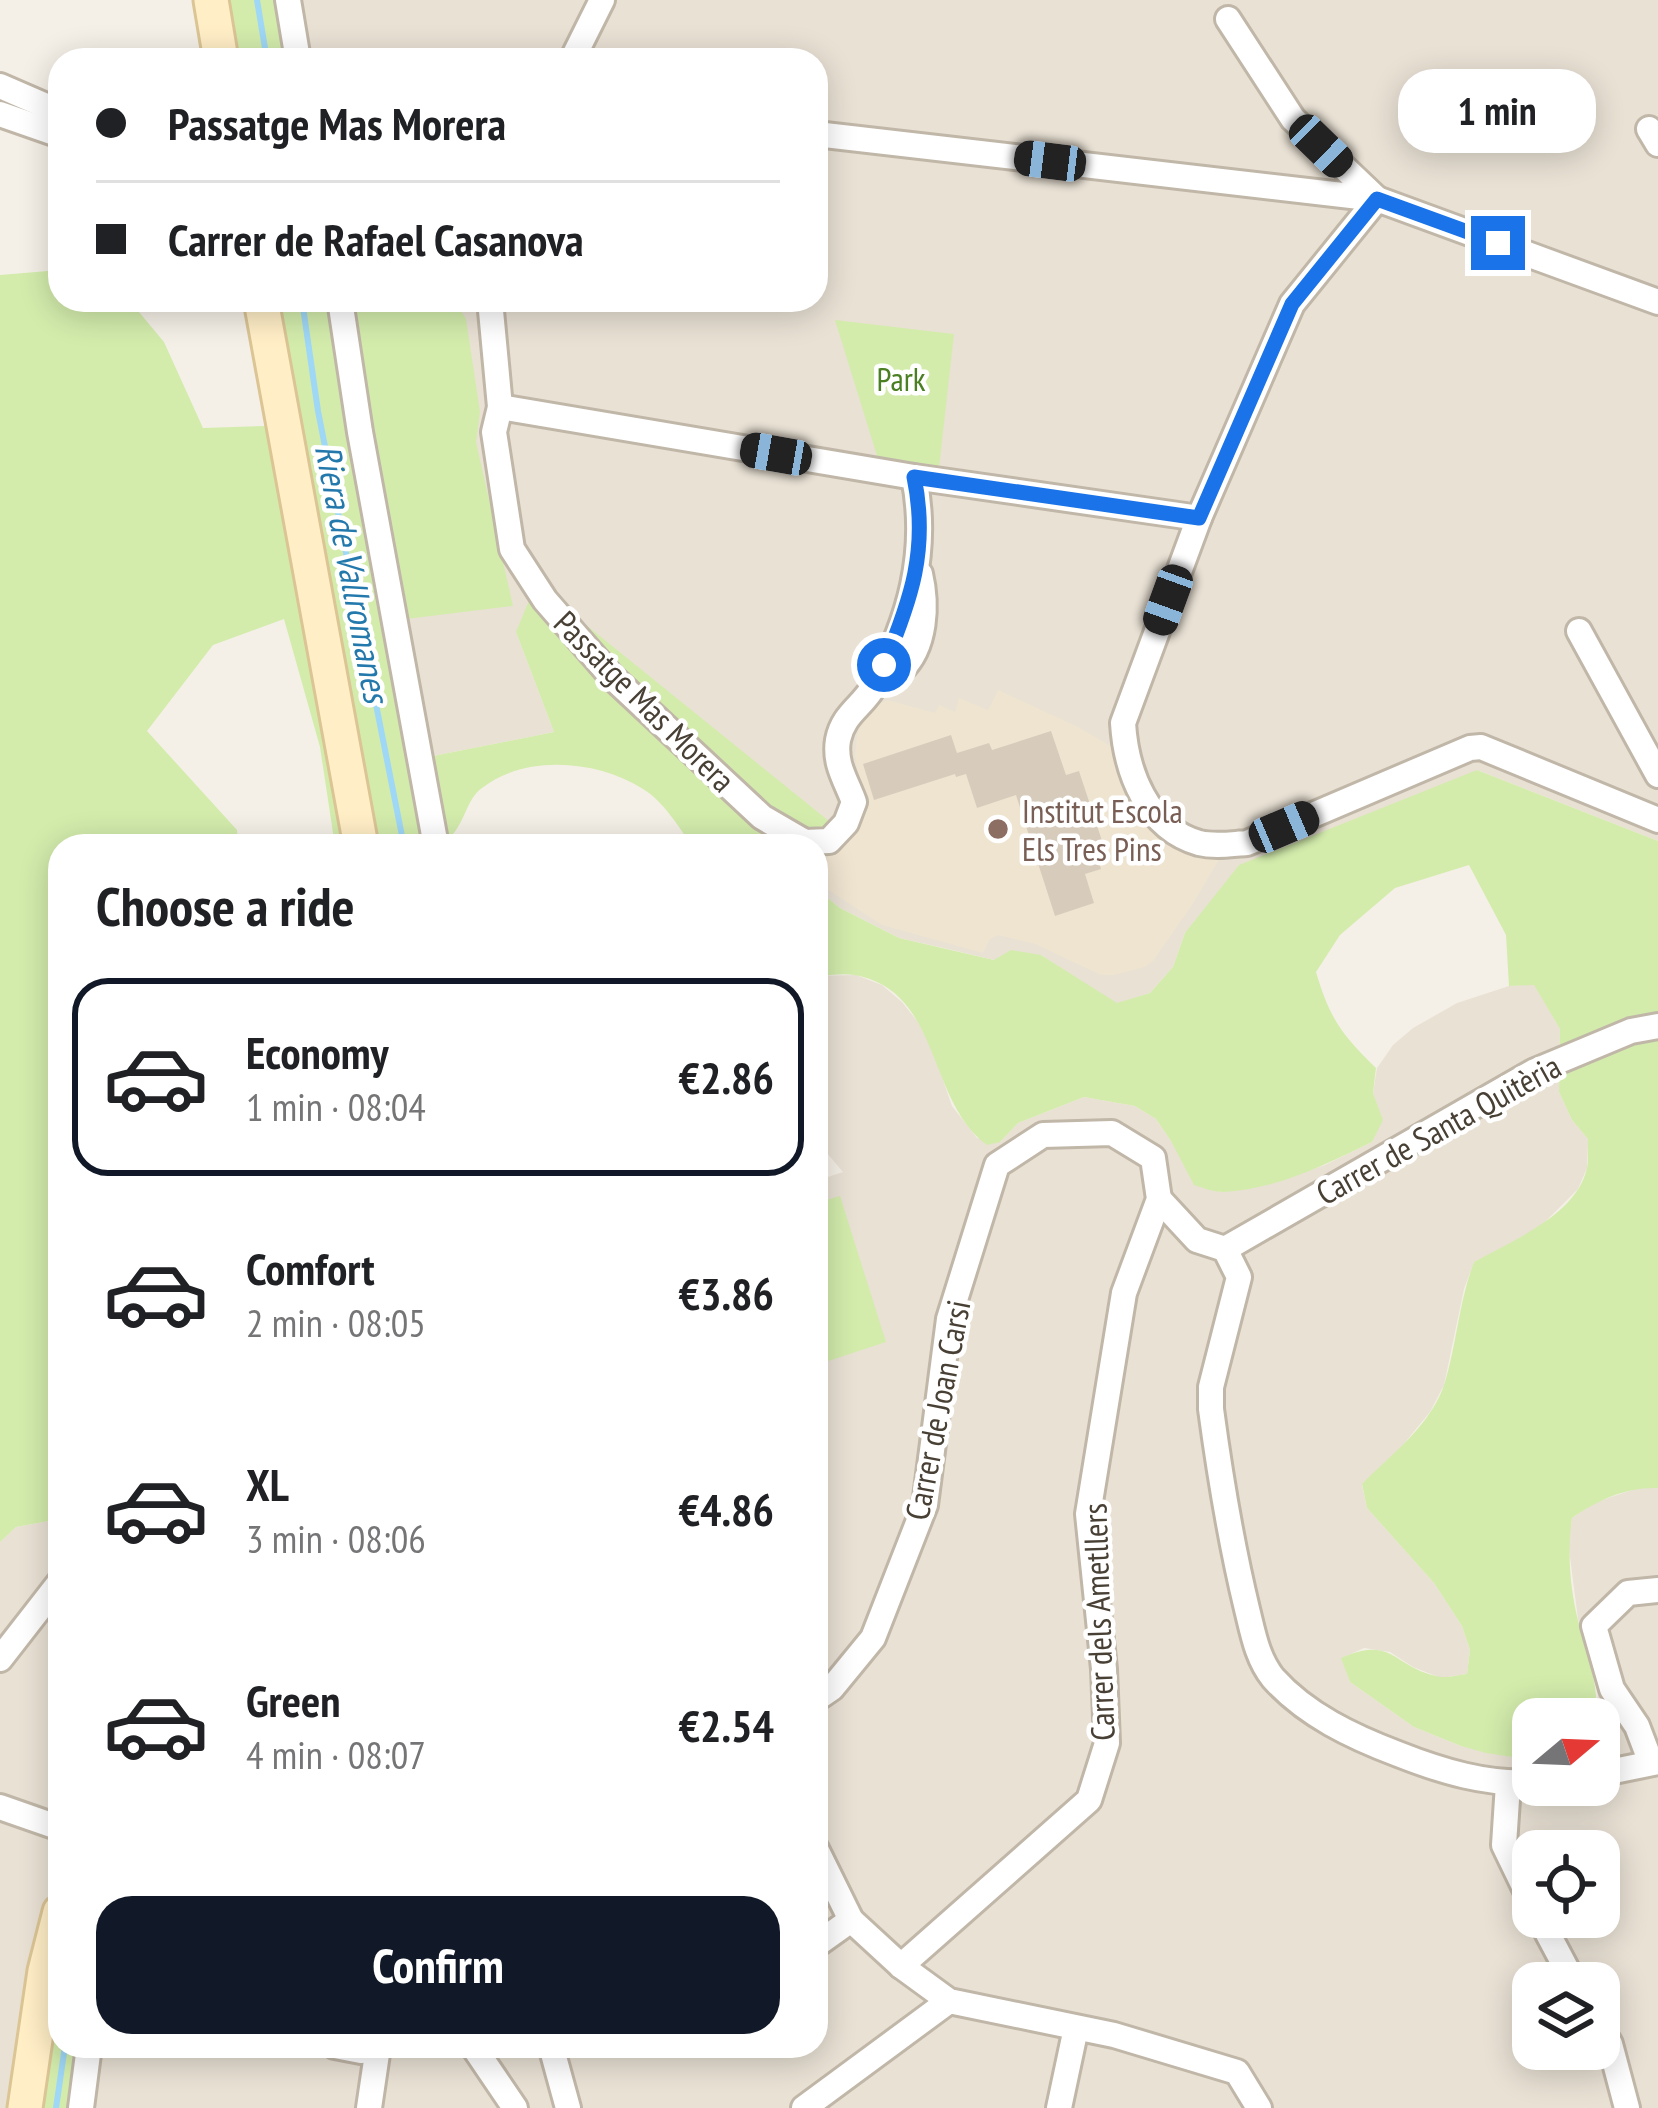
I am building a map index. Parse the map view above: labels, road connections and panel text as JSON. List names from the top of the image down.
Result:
{
  "streets": {
    "street": [
      "Passatge Mas Morera",
      "Carrer de Santa Quitèria",
      "Carrer de Joan Carsi",
      "Carrer dels Ametllers"
    ]
  },
  "crossings": [
    ["Carrer de Joan Carsi", "Carrer dels Ametllers"]
  ],
  "water": ["Riera de Vallromanes"],
  "parks": ["Park"],
  "places": ["Institut Escola Els Tres Pins"],
  "north": "right",
  "page": {
    "banner": ["Passatge Mas Morera", "Carrer de Rafael Casanova"],
    "bubble": "1 min",
    "heading": "Choose a ride",
    "list": [
      {
        "name": "Economy",
        "note": "1 min · 08:04",
        "value": "€2.86"
      },
      {
        "name": "Comfort",
        "note": "2 min · 08:05",
        "value": "€3.86"
      },
      {
        "name": "XL",
        "note": "3 min · 08:06",
        "value": "€4.86"
      },
      {
        "name": "Green",
        "note": "4 min · 08:07",
        "value": "€2.54"
      }
    ],
    "buttons": "Confirm"
  }
}
